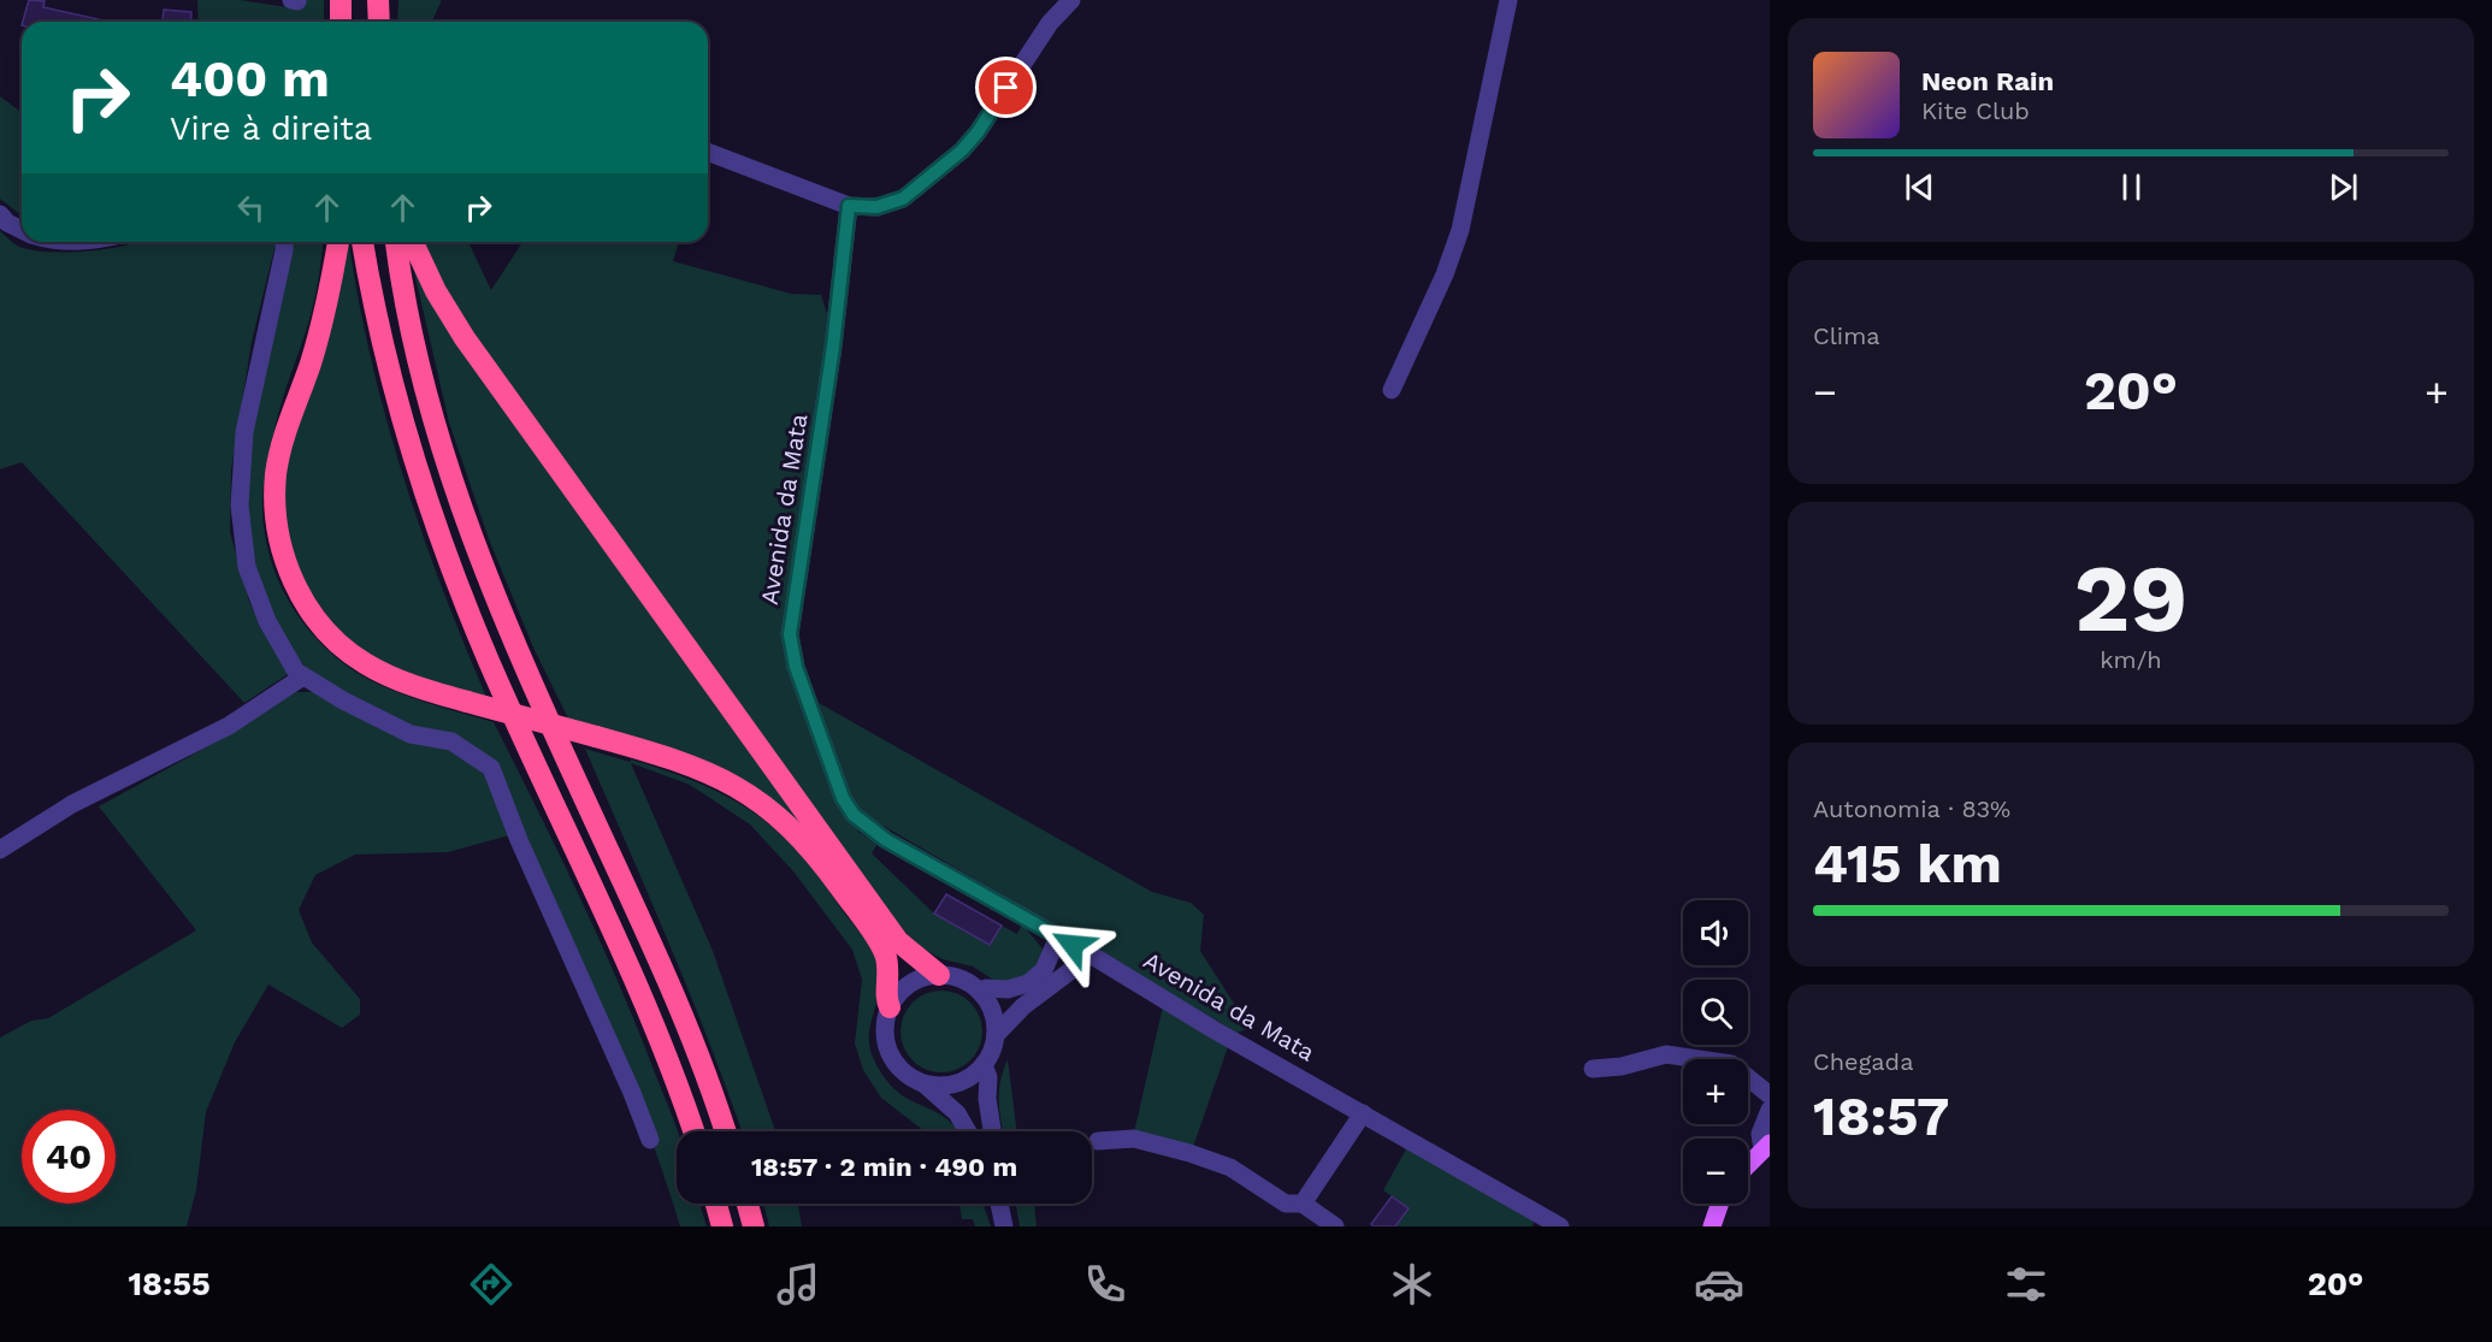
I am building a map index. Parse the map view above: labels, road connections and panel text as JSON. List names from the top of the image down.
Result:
{
  "streets": {
    "street": ["Avenida da Mata"]
  },
  "page": {
    "turn": ["400 m", "Vire à direita"],
    "song": ["Neon Rain", "Kite Club"],
    "tile": [
      "Clima",
      ["29", "km/h"],
      ["Autonomia · 83%", "415 km"],
      ["Chegada", "18:57"]
    ],
    "heat": ["−", "20°", "+"],
    "map_buttons": ["+", "−"],
    "limit": "40",
    "trip": "18:57 · 2 min · 490 m",
    "tabs": ["18:55", "20°"]
  }
}
